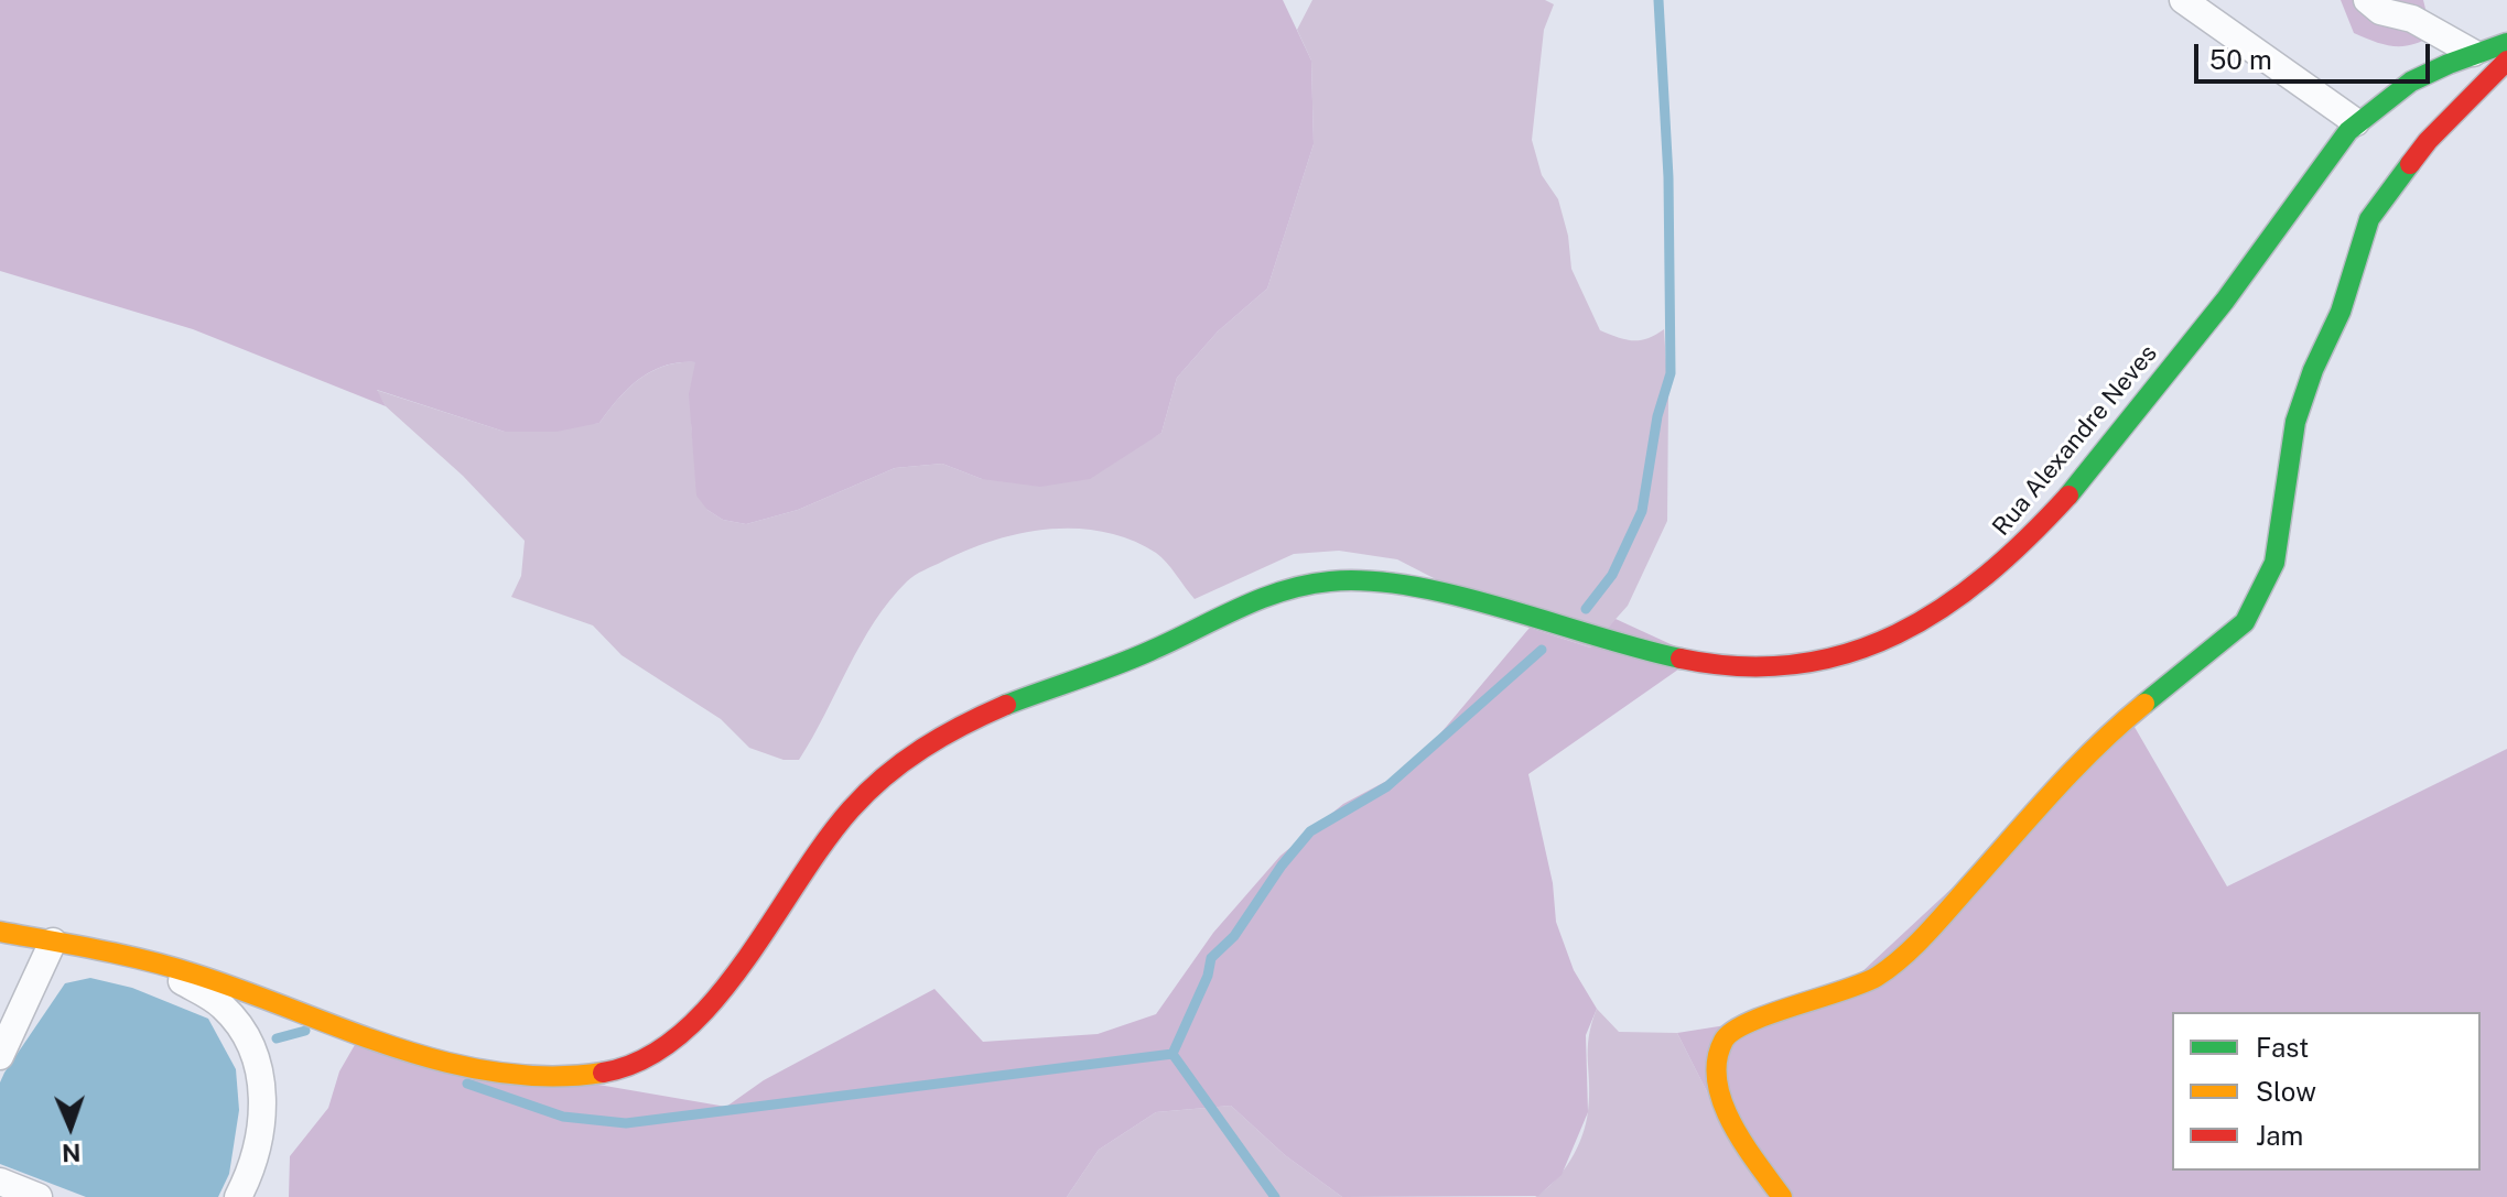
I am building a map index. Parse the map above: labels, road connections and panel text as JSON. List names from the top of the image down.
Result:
{
  "streets": {
    "street": ["Rua Alexandre Neves"]
  },
  "legend": ["Fast", "Slow", "Jam"],
  "scale_bar": "50 m",
  "north": "bottom"
}
